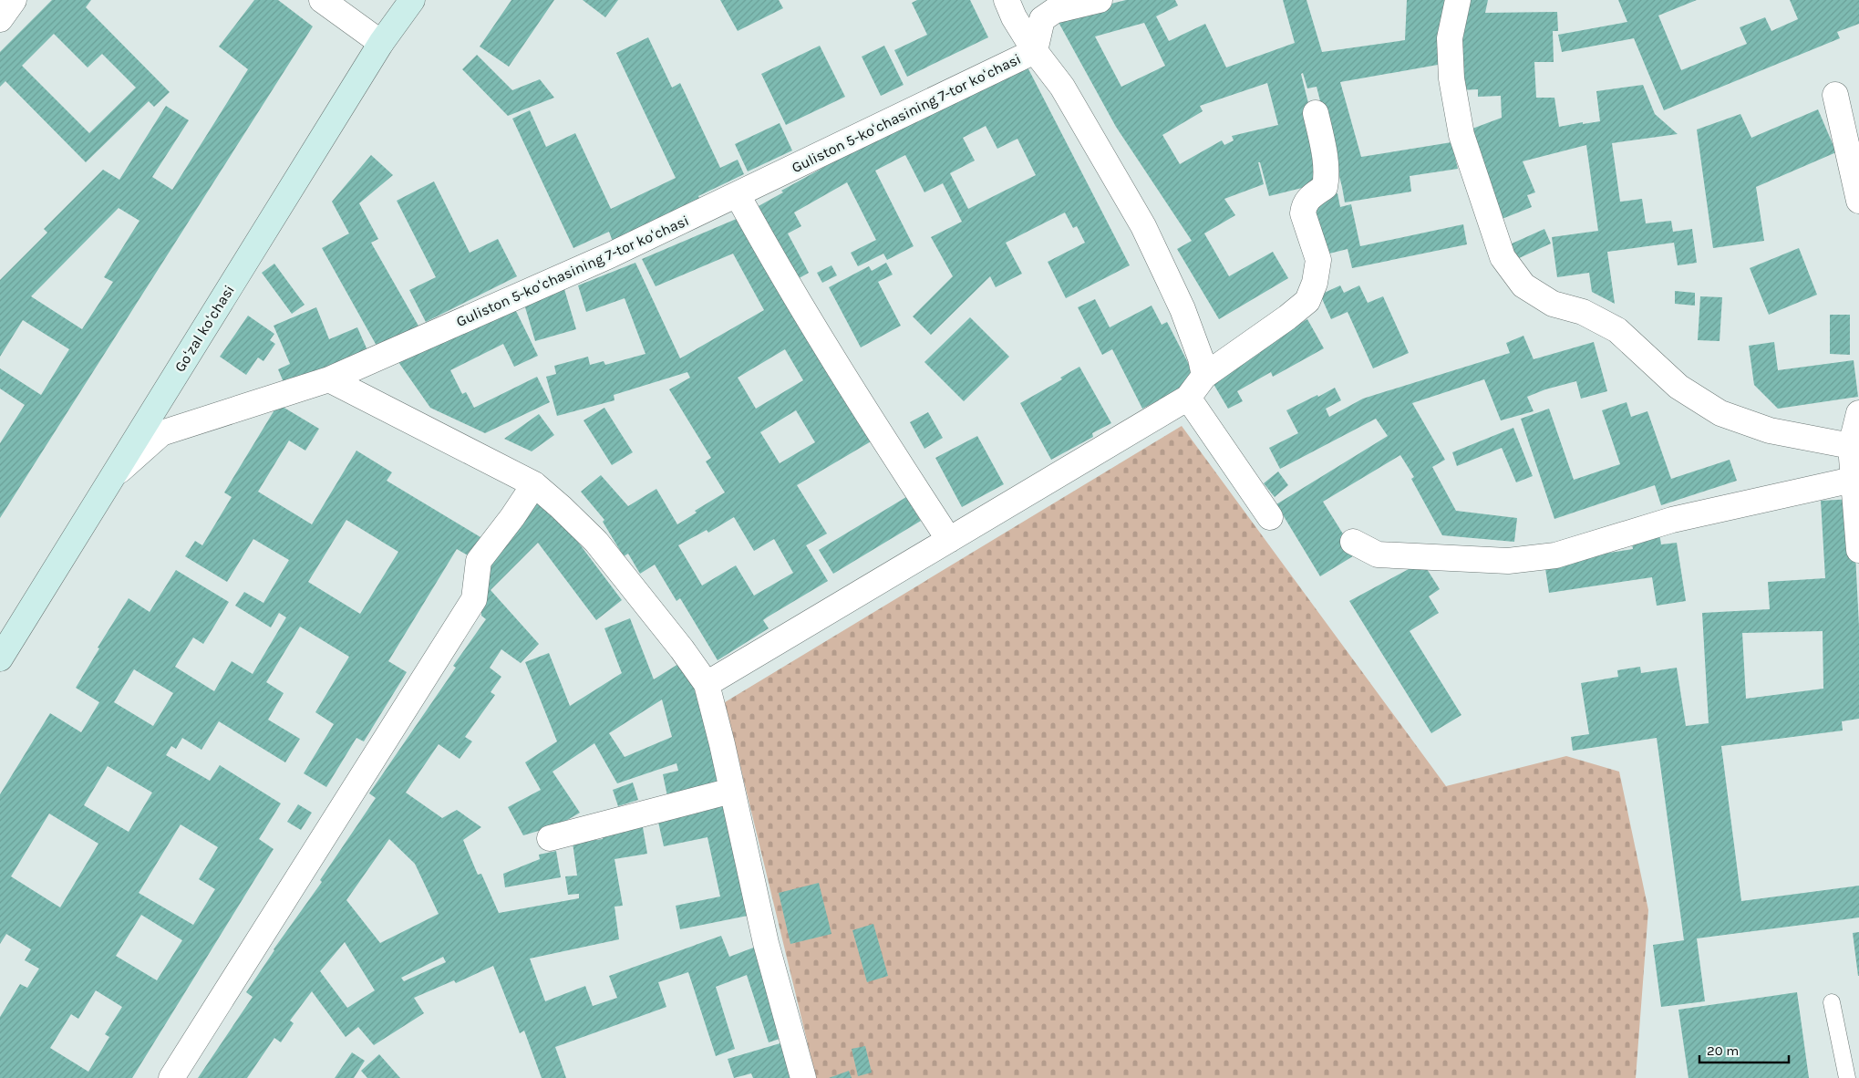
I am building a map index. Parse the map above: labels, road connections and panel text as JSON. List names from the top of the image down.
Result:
{
  "streets": {
    "street": ["Guliston 5-koʻchasining 7-tor koʻchasi", "Goʻzal koʻchasi"]
  },
  "crossings": [
    ["Guliston 5-koʻchasining 7-tor koʻchasi", "Goʻzal koʻchasi"]
  ],
  "scale_bar": "20 m"
}
